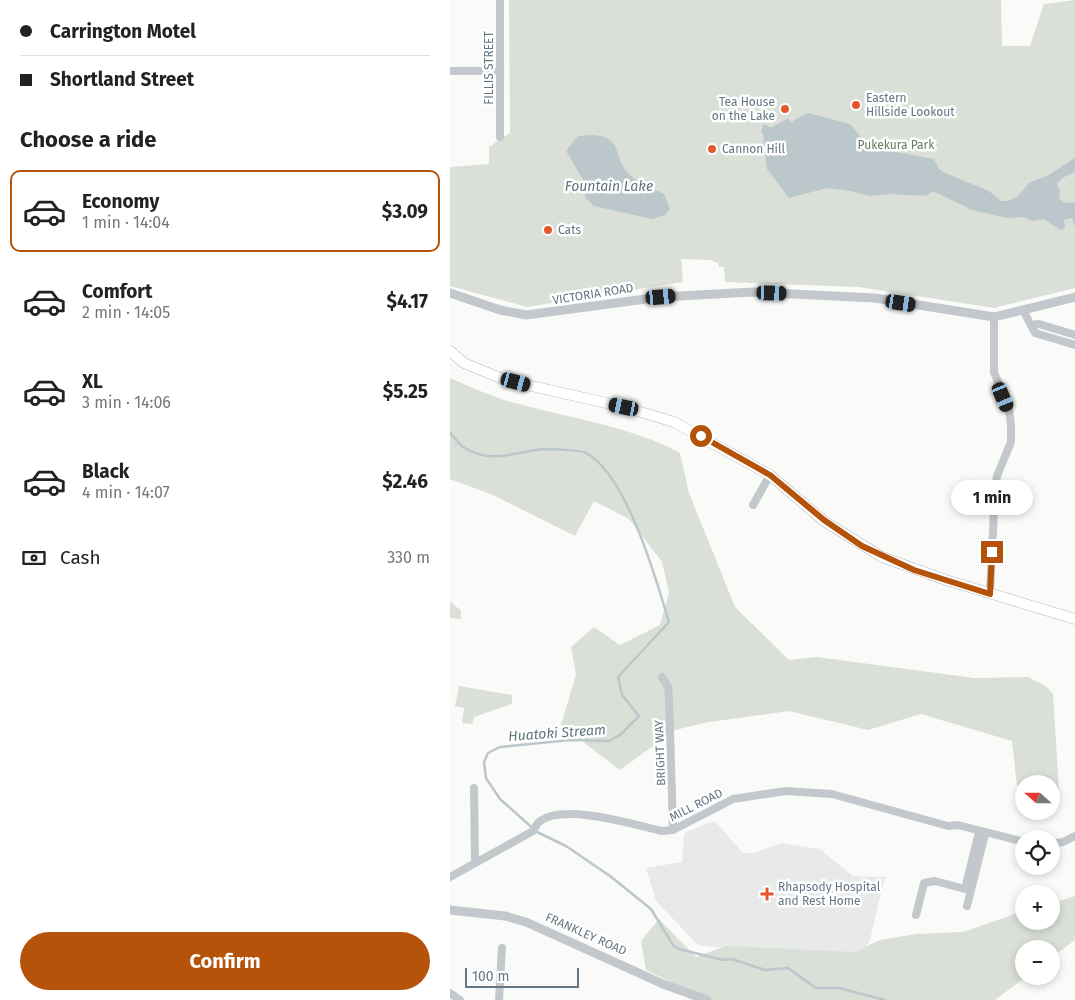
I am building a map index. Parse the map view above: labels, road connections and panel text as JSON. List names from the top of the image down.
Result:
{
  "streets": {
    "street": [
      "FILLIS STREET",
      "VICTORIA ROAD",
      "BRIGHT WAY",
      "MILL ROAD",
      "FRANKLEY ROAD"
    ]
  },
  "crossings": [
    ["BRIGHT WAY", "MILL ROAD"]
  ],
  "water": ["Fountain Lake", "Huatoki Stream"],
  "parks": ["Pukekura Park"],
  "places": {
    "other": [
      "Eastern Hillside Lookout",
      "Tea House on the Lake",
      "Cannon Hill",
      "Cats"
    ],
    "health": ["Rhapsody Hospital and Rest Home"]
  },
  "scale_bar": "100 m",
  "north": "left",
  "page": {
    "banner": ["Carrington Motel", "Shortland Street"],
    "heading": "Choose a ride",
    "list": [
      {
        "name": "Economy",
        "note": "1 min · 14:04",
        "value": "$3.09"
      },
      {
        "name": "Comfort",
        "note": "2 min · 14:05",
        "value": "$4.17"
      },
      {
        "name": "XL",
        "note": "3 min · 14:06",
        "value": "$5.25"
      },
      {
        "name": "Black",
        "note": "4 min · 14:07",
        "value": "$2.46"
      }
    ],
    "bubble": "1 min",
    "pay": ["Cash", "330 m"],
    "map_buttons": ["+", "−"],
    "buttons": "Confirm",
    "scale": "100 m"
  }
}
